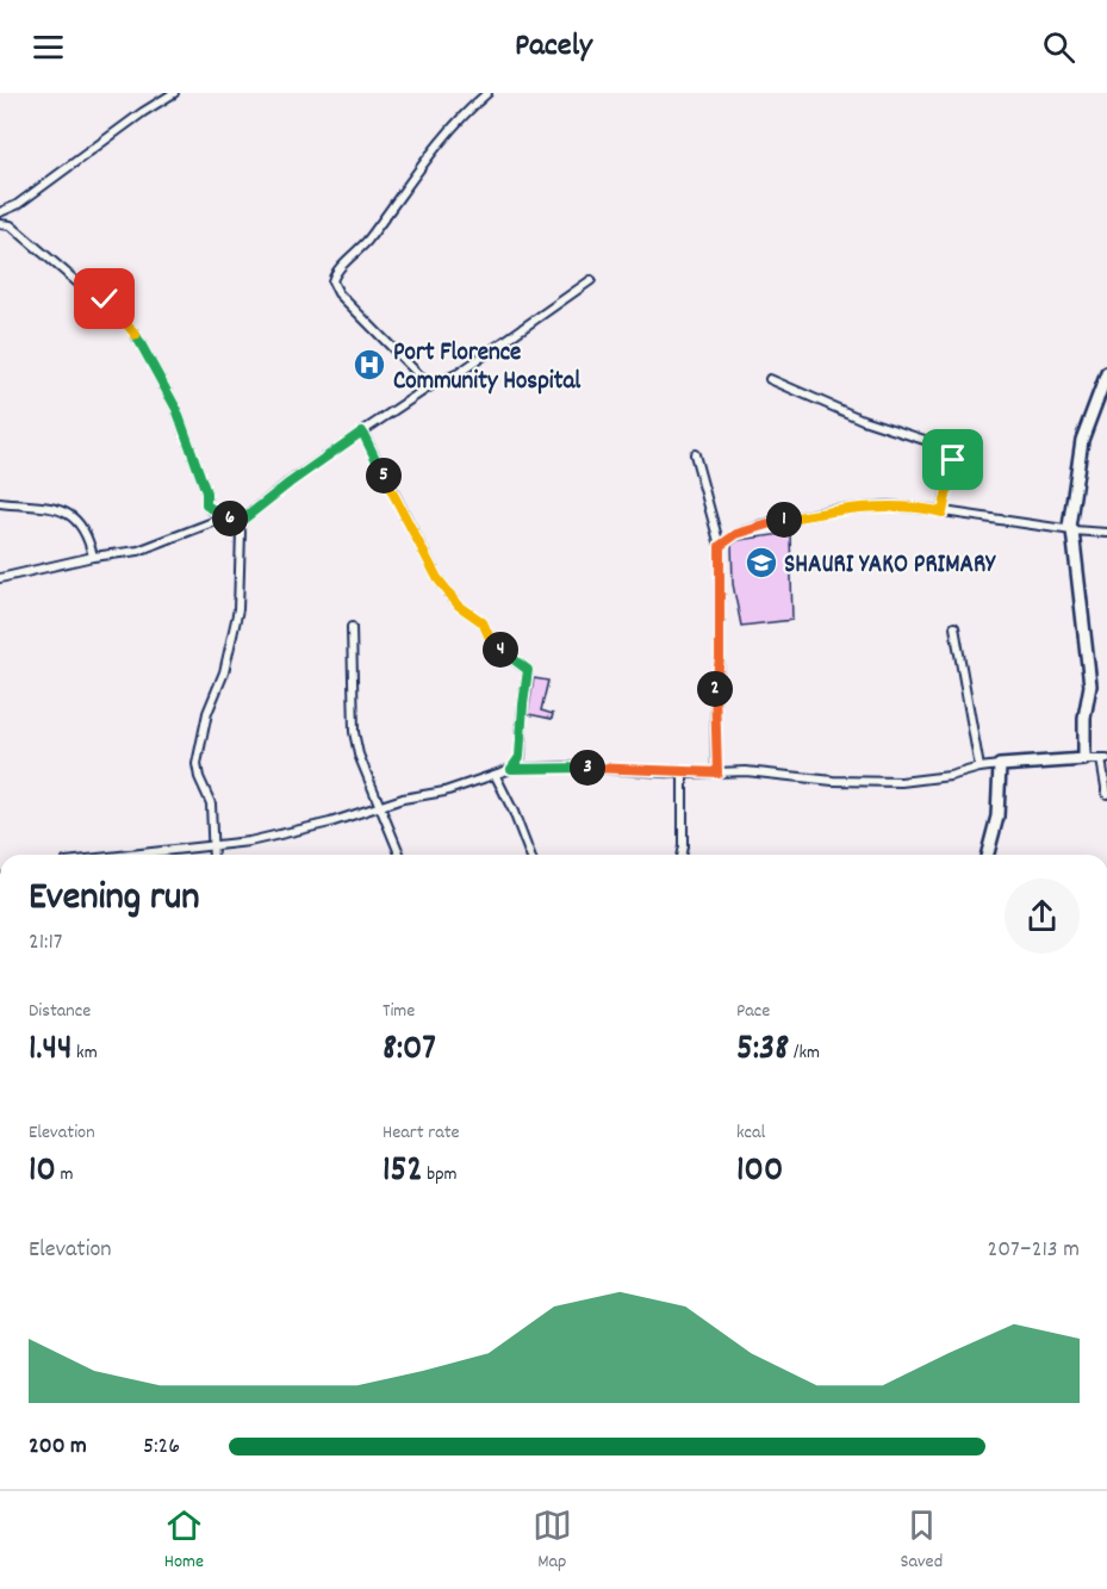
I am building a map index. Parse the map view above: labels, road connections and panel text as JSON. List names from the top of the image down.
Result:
{
  "places": {
    "hospital": ["Port Florence Community Hospital"],
    "school or university": ["SHAURI YAKO PRIMARY"]
  },
  "page": {
    "header": "Pacely",
    "pins": [
      "5",
      "6",
      "1",
      "4",
      "2",
      "3"
    ],
    "heading": ["Evening run", "21:17"],
    "stats": [
      ["Distance", "1.44 km"],
      ["Time", "8:07"],
      ["Pace", "5:38 /km"],
      ["Elevation", "10 m"],
      ["Heart rate", "152 bpm"],
      ["kcal", "100"]
    ],
    "chart": ["Elevation", "207–213 m"],
    "list": [
      {
        "name": "200 m",
        "note": "5:26"
      }
    ],
    "tabs": ["Home", "Map", "Saved"]
  }
}
